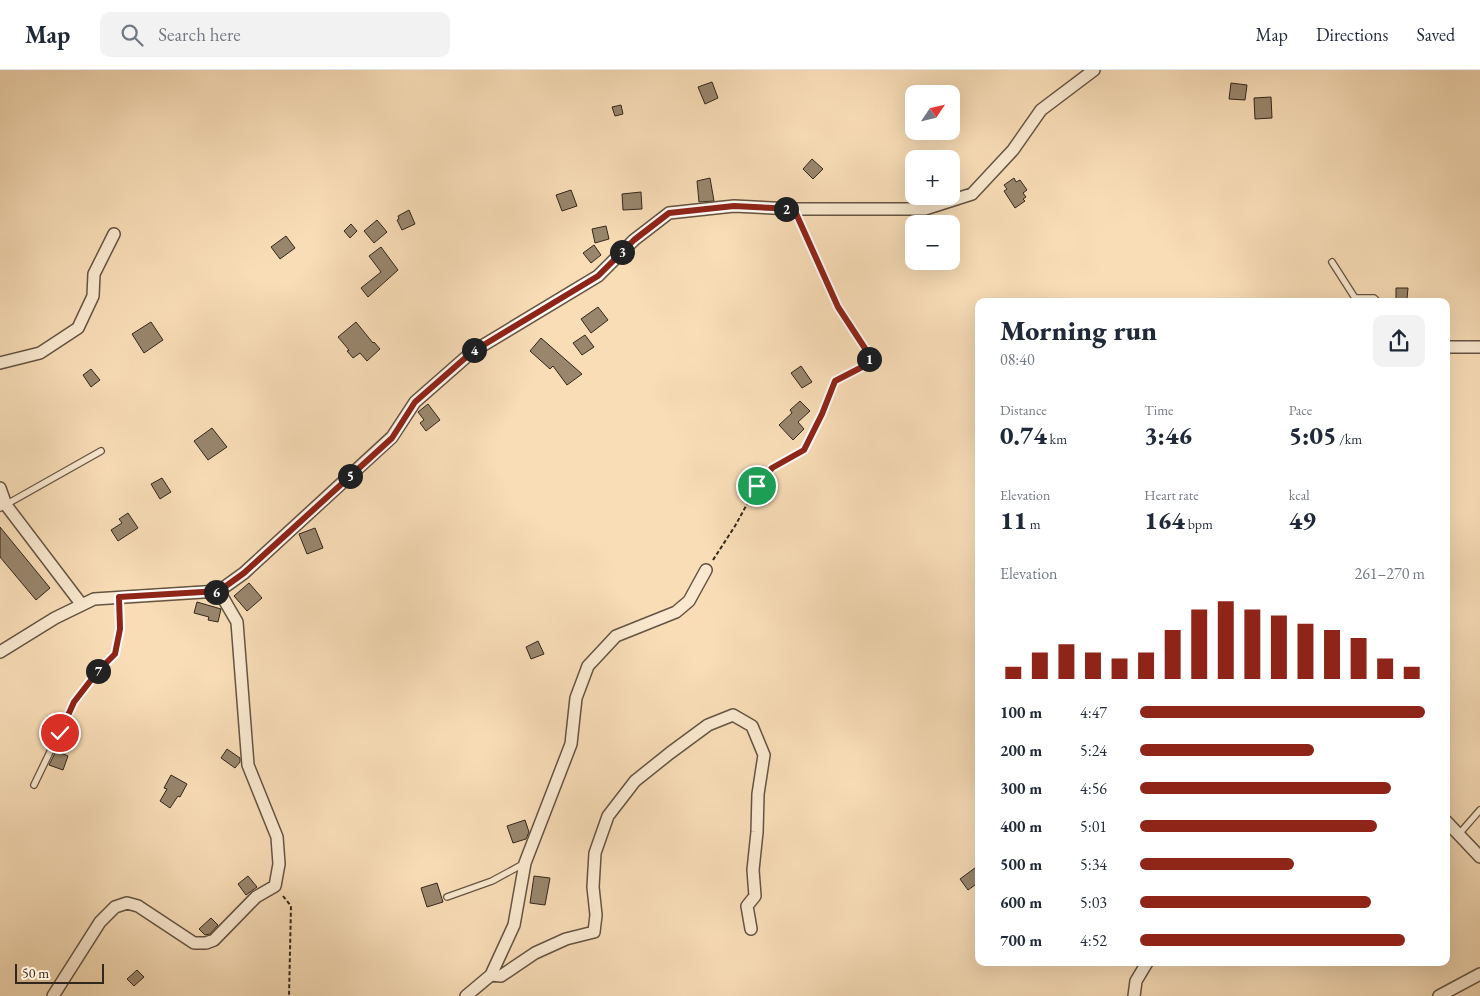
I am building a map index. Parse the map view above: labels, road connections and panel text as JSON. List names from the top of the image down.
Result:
{
  "scale_bar": "50 m",
  "north": "top right",
  "page": {
    "header": "Map",
    "search": "Search here",
    "nav": ["Map", "Directions", "Saved"],
    "map_buttons": ["+", "−"],
    "pins": [
      "2",
      "3",
      "4",
      "1",
      "5",
      "6",
      "7"
    ],
    "heading": ["Morning run", "08:40"],
    "stats": [
      ["Distance", "0.74 km"],
      ["Time", "3:46"],
      ["Pace", "5:05 /km"],
      ["Elevation", "11 m"],
      ["Heart rate", "164 bpm"],
      ["kcal", "49"]
    ],
    "chart": ["Elevation", "261–270 m"],
    "list": [
      {
        "name": "100 m",
        "note": "4:47"
      },
      {
        "name": "200 m",
        "note": "5:24"
      },
      {
        "name": "300 m",
        "note": "4:56"
      },
      {
        "name": "400 m",
        "note": "5:01"
      },
      {
        "name": "500 m",
        "note": "5:34"
      },
      {
        "name": "600 m",
        "note": "5:03"
      },
      {
        "name": "700 m",
        "note": "4:52"
      }
    ],
    "scale": "50 m"
  }
}
